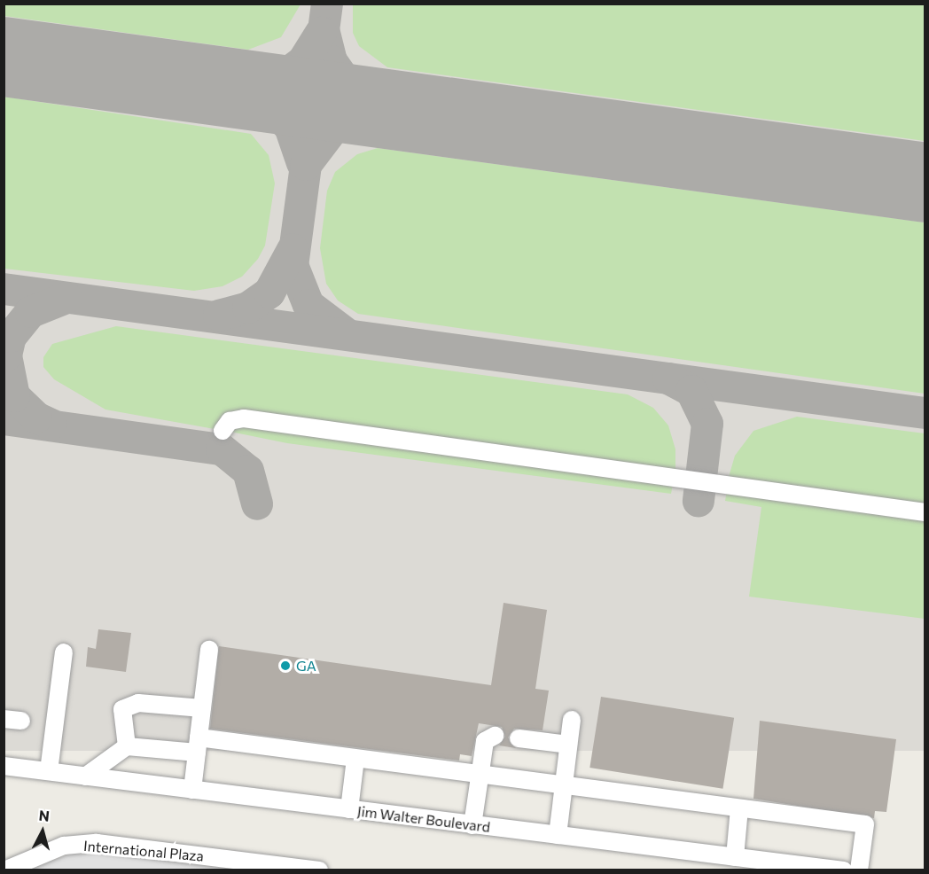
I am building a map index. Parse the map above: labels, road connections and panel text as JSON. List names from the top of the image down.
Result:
{
  "streets": {
    "street": ["Jim Walter Boulevard", "International Plaza"]
  },
  "places": ["GA"],
  "north": "top"
}
